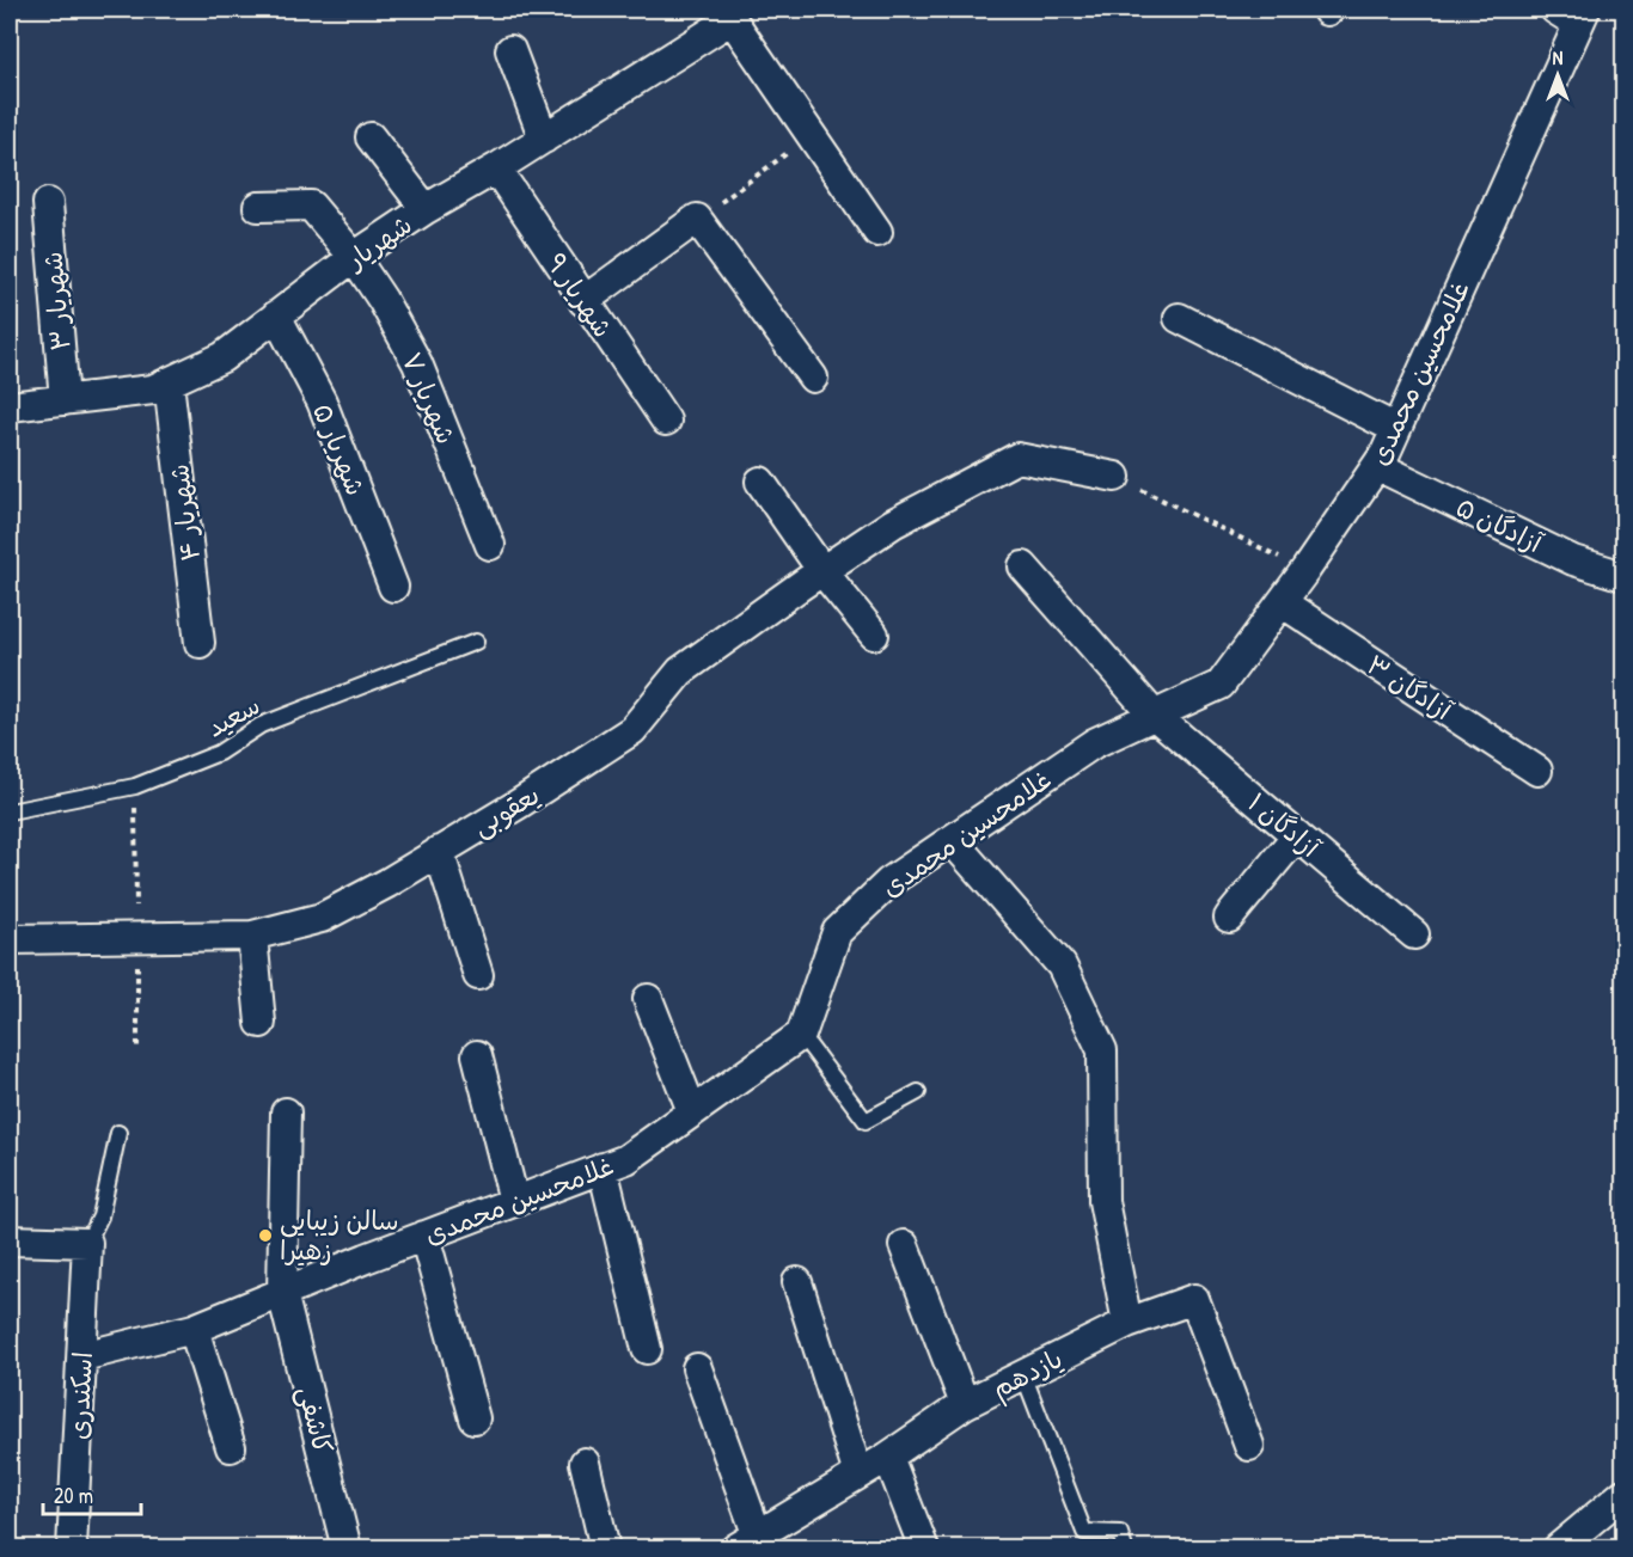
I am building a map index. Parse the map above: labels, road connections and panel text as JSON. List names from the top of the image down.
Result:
{
  "streets": {
    "street": [
      "شهریار",
      "شهریار ۹",
      "شهریار ۳",
      "غلامحسین محمدی",
      "شهریار ۷",
      "شهریار ۵",
      "شهریار ۴",
      "آزادگان ۵",
      "آزادگان ۳",
      "یعقوبی",
      "آزادگان ۱",
      "یازدهم",
      "اسکندری",
      "کاشفی"
    ],
    "lane": ["سعید"]
  },
  "crossings": [
    ["شهریار", "شهریار ۹"],
    ["شهریار", "شهریار ۳"],
    ["شهریار", "شهریار ۷"],
    ["شهریار", "شهریار ۵"],
    ["شهریار", "شهریار ۴"],
    ["غلامحسین محمدی", "آزادگان ۵"],
    ["غلامحسین محمدی", "آزادگان ۳"],
    ["غلامحسین محمدی", "آزادگان ۱"],
    ["غلامحسین محمدی", "اسکندری"],
    ["غلامحسین محمدی", "کاشفی"]
  ],
  "places": ["سالن زیبایی زهیرا"],
  "scale_bar": "20 m",
  "north": "top"
}
